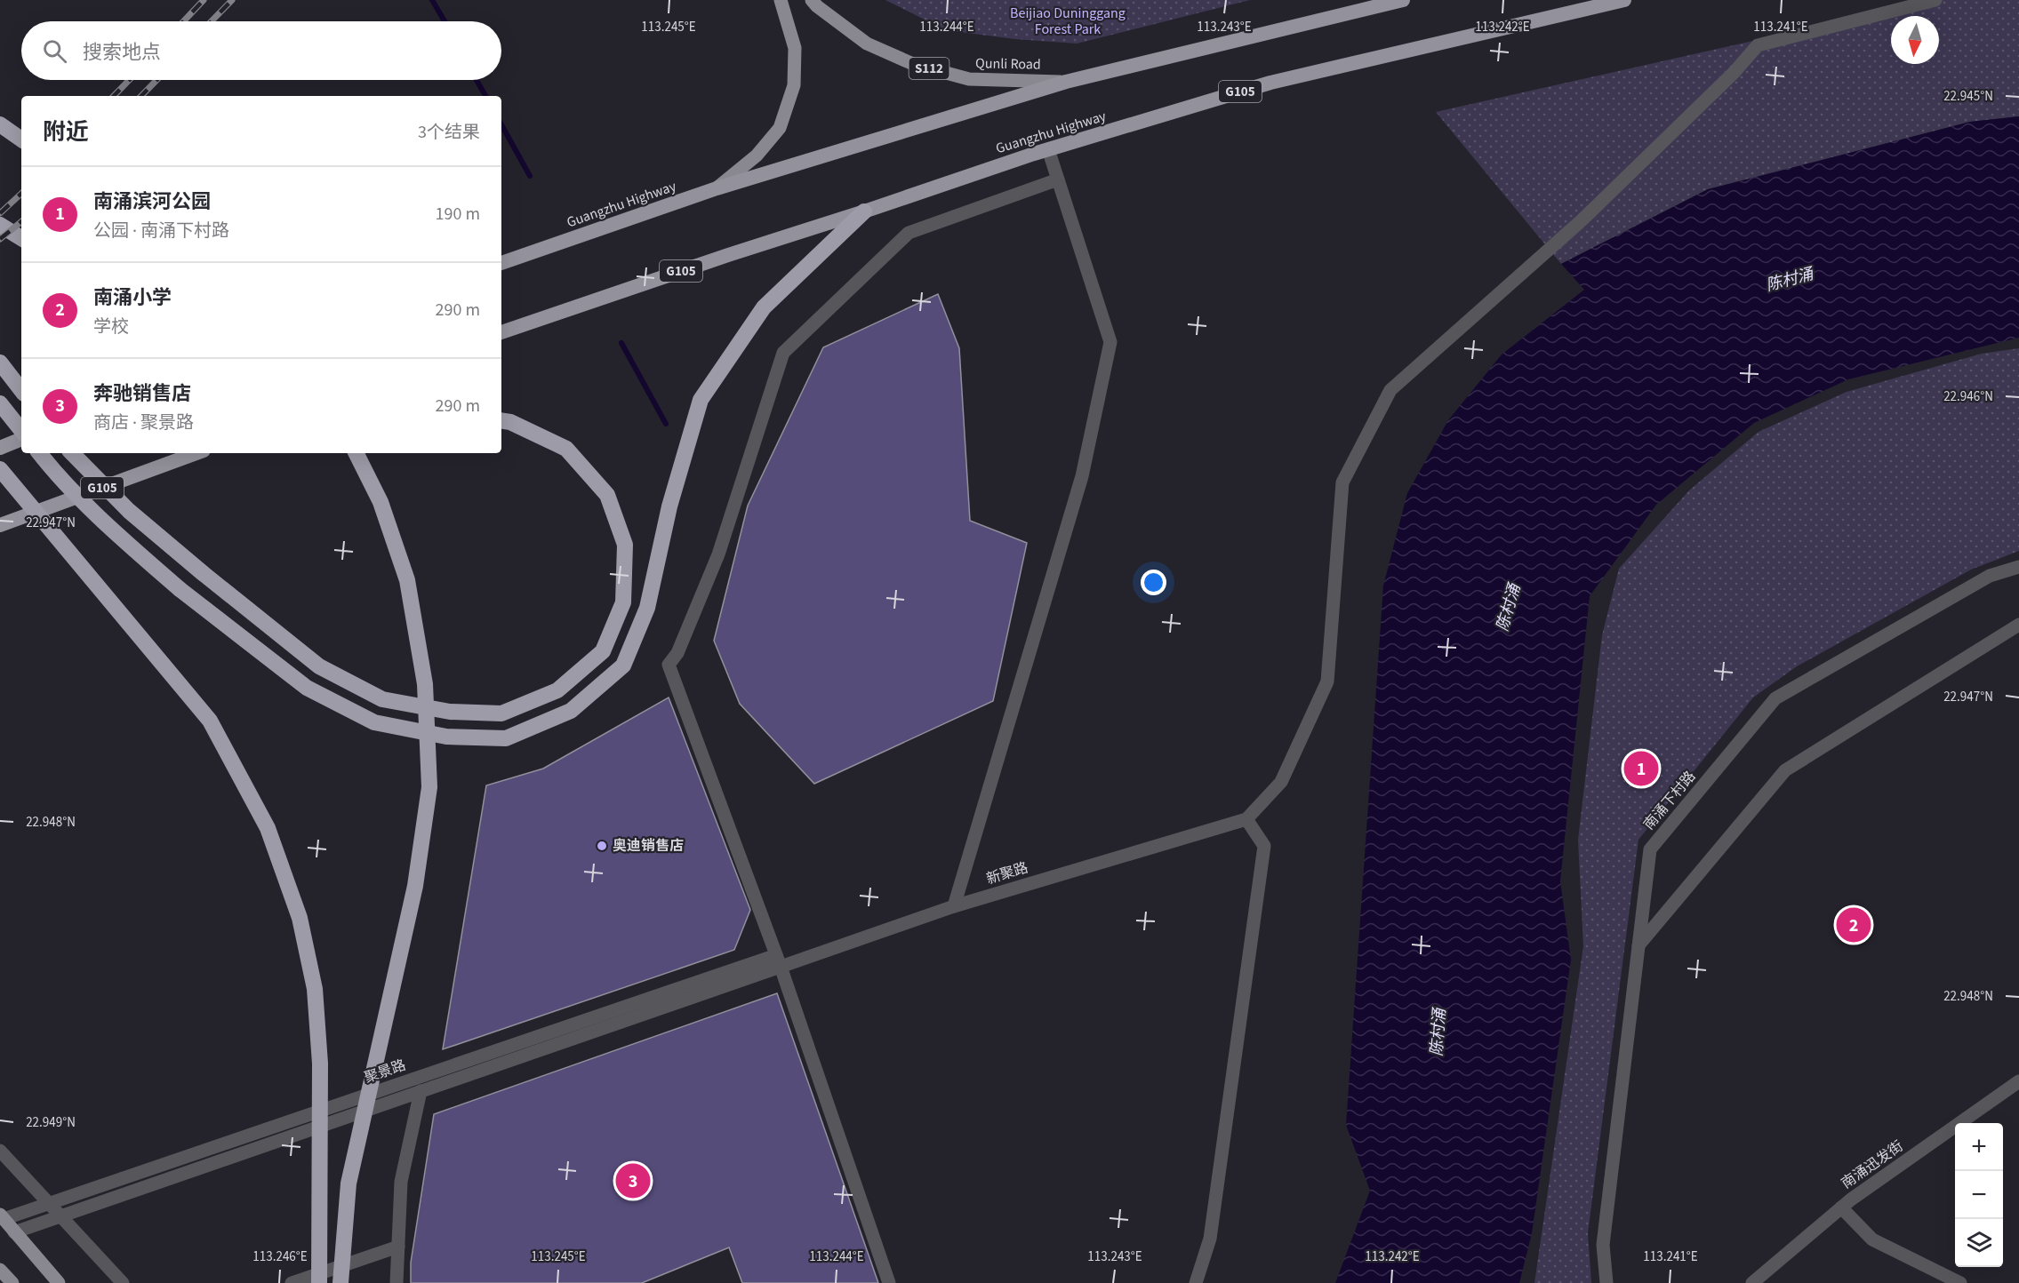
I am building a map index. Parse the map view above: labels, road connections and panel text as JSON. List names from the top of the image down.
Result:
{
  "streets": {
    "highway": ["G105", "Guangzhu Highway"],
    "main road": ["Qunli Road", "S112"],
    "street": [
      "南涌下村路",
      "新聚路",
      "聚景路",
      "南涌迅发街"
    ]
  },
  "crossings": [
    ["Qunli Road", "Guangzhu Highway"],
    ["新聚路", "聚景路"]
  ],
  "water": ["陈村涌"],
  "parks": ["Beijiao Duninggang Forest Park"],
  "places": ["奥迪销售店"],
  "north": "bottom",
  "page": {
    "search": "搜索地点",
    "heading": ["附近", "3个结果"],
    "list": [
      {
        "mark": "1",
        "name": "南涌滨河公园",
        "note": "公园 · 南涌下村路",
        "value": "190 m"
      },
      {
        "mark": "2",
        "name": "南涌小学",
        "note": "学校",
        "value": "290 m"
      },
      {
        "mark": "3",
        "name": "奔驰销售店",
        "note": "商店 · 聚景路",
        "value": "290 m"
      }
    ],
    "pins": ["1", "2", "3"],
    "map_buttons": ["+", "−"]
  },
  "coordinates": [
    "113.245°E",
    "113.244°E",
    "113.243°E",
    "113.242°E",
    "113.241°E",
    "22.945°N",
    "22.946°N",
    "22.947°N",
    "22.948°N",
    "22.949°N",
    "113.246°E"
  ]
}
